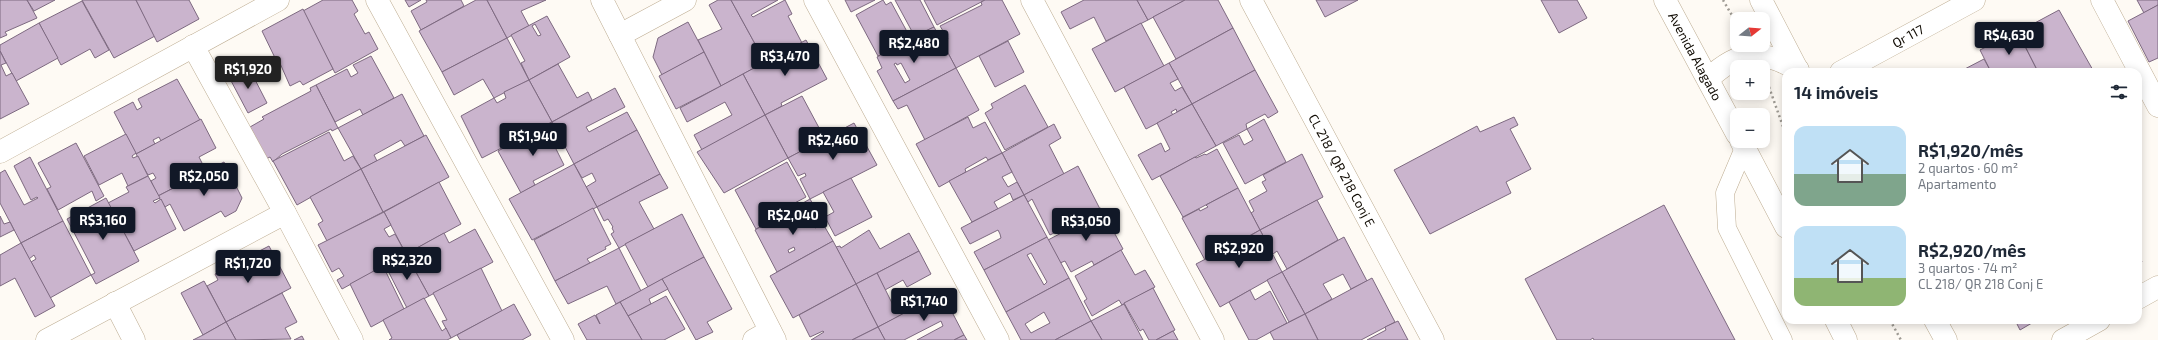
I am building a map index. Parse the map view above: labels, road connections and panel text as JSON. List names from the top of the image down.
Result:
{
  "streets": {
    "street": ["Qr 117", "Avenida Alagado", "CL 218/ QR 218 Conj E"]
  },
  "north": "right",
  "page": {
    "map_buttons": ["+", "−"],
    "price": [
      "R$4,630",
      "R$2,480",
      "R$3,470",
      "R$1,920",
      "R$1,940",
      "R$2,460",
      "R$2,050",
      "R$2,040",
      "R$3,160",
      "R$3,050",
      "R$2,920",
      "R$2,320",
      "R$1,720",
      "R$1,740"
    ],
    "heading": "14 imóveis",
    "list": [
      {
        "name": "R$1,920/mês",
        "note": "2 quartos · 60 m² · Apartamento"
      },
      {
        "name": "R$2,920/mês",
        "note": "3 quartos · 74 m² · CL 218/ QR 218 Conj E"
      }
    ]
  }
}
